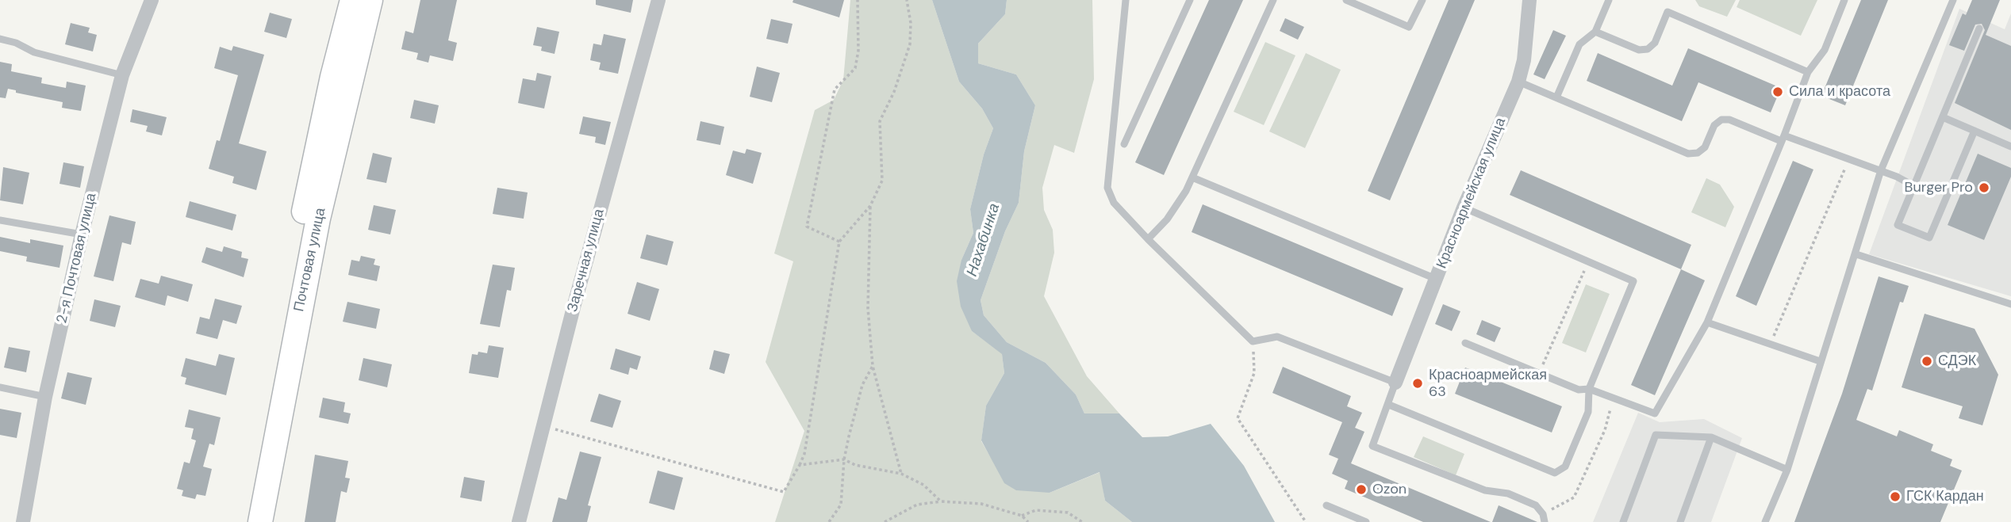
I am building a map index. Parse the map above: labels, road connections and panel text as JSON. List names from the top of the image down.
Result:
{
  "streets": {
    "main road": ["Почтовая улица"],
    "street": ["Красноармейская улица", "2-я Почтовая улица", "Заречная улица"]
  },
  "water": ["Нахабинка"],
  "places": [
    "Сила и красота",
    "Burger Pro",
    "СДЭК",
    "Красноармейская 63",
    "Ozon",
    "ГСК Кардан"
  ]
}
